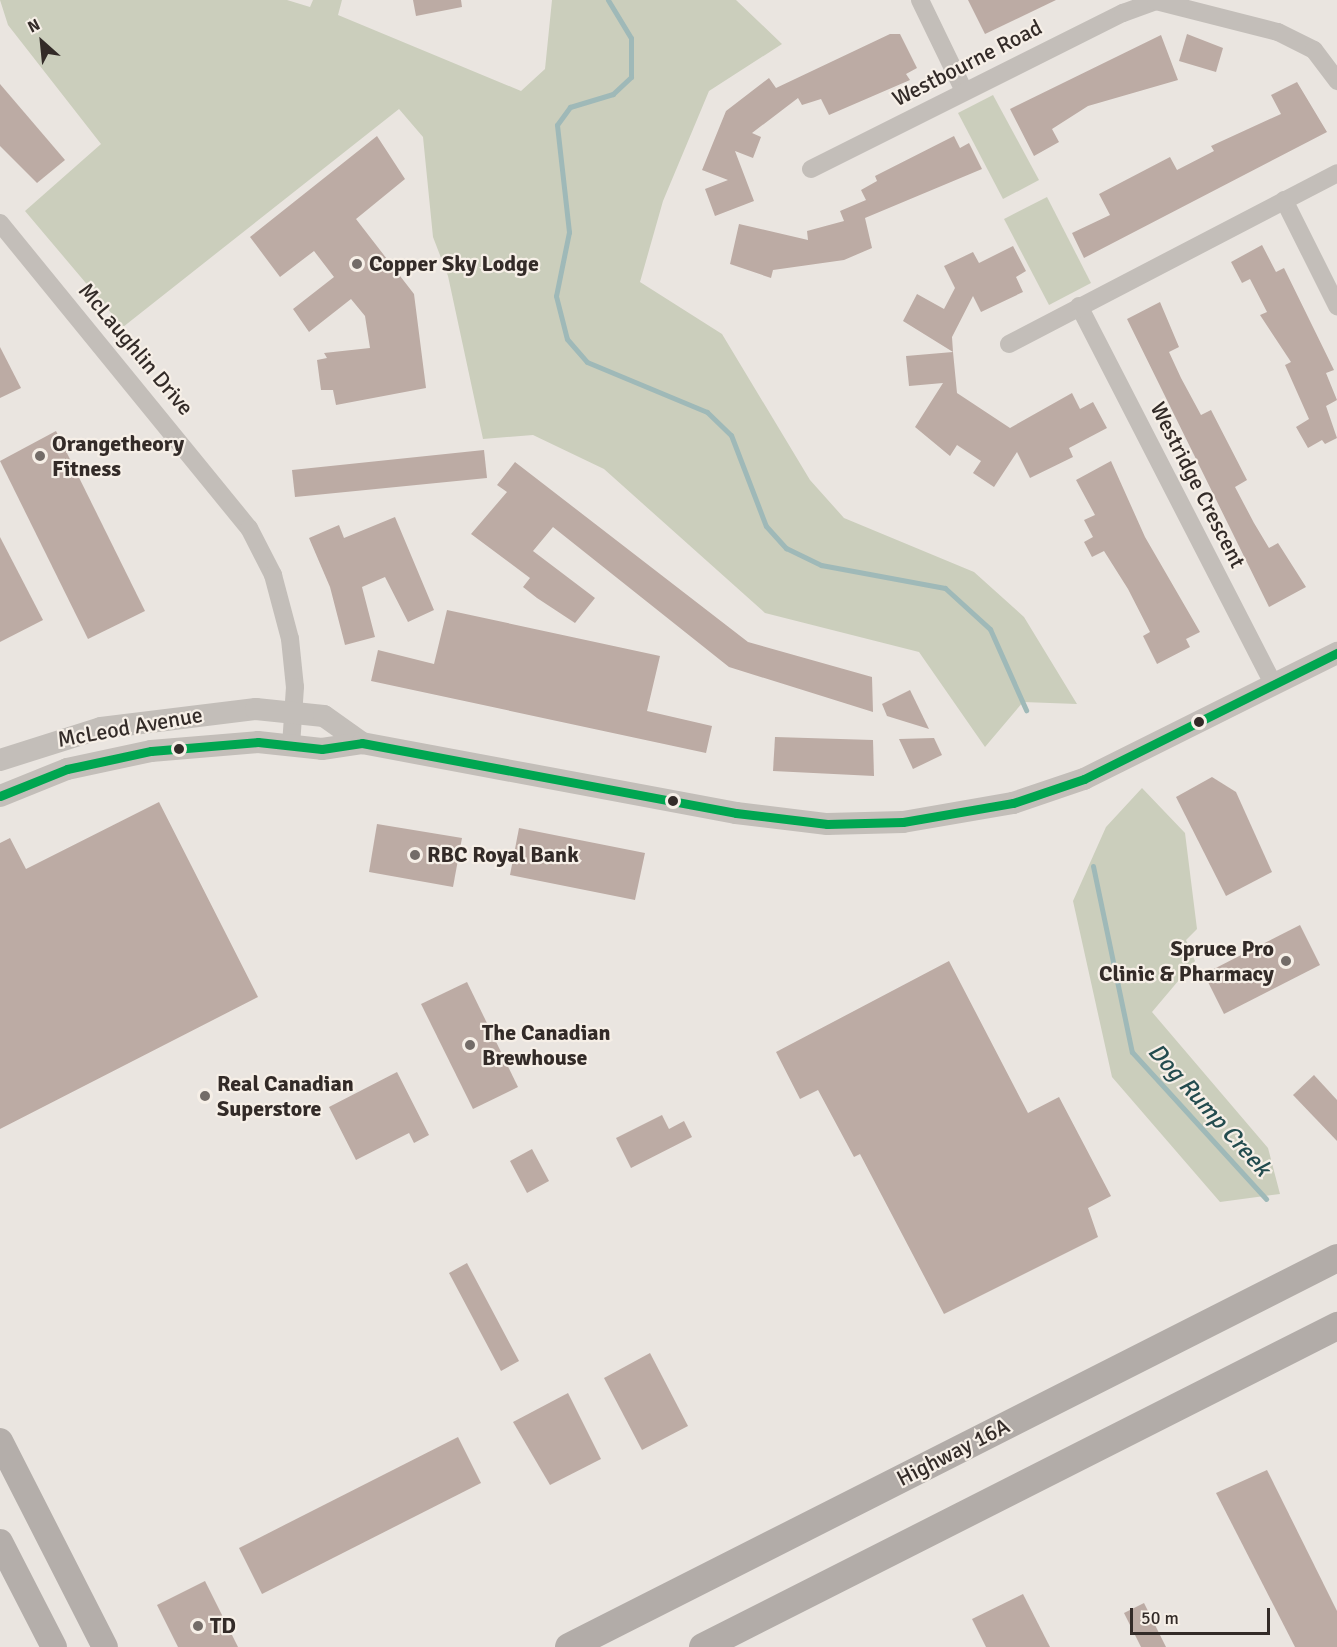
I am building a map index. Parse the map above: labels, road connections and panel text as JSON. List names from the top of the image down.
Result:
{
  "streets": {
    "main road": ["Highway 16A"],
    "street": [
      "Westbourne Road",
      "McLaughlin Drive",
      "Westridge Crescent",
      "McLeod Avenue"
    ]
  },
  "crossings": [
    ["McLaughlin Drive", "McLeod Avenue"],
    ["Westridge Crescent", "McLeod Avenue"]
  ],
  "water": ["Dog Rump Creek"],
  "places": [
    "Copper Sky Lodge",
    "Orangetheory Fitness",
    "RBC Royal Bank",
    "Spruce Pro Clinic & Pharmacy",
    "The Canadian Brewhouse",
    "Real Canadian Superstore",
    "TD"
  ],
  "scale_bar": "50 m",
  "north": "top left"
}
